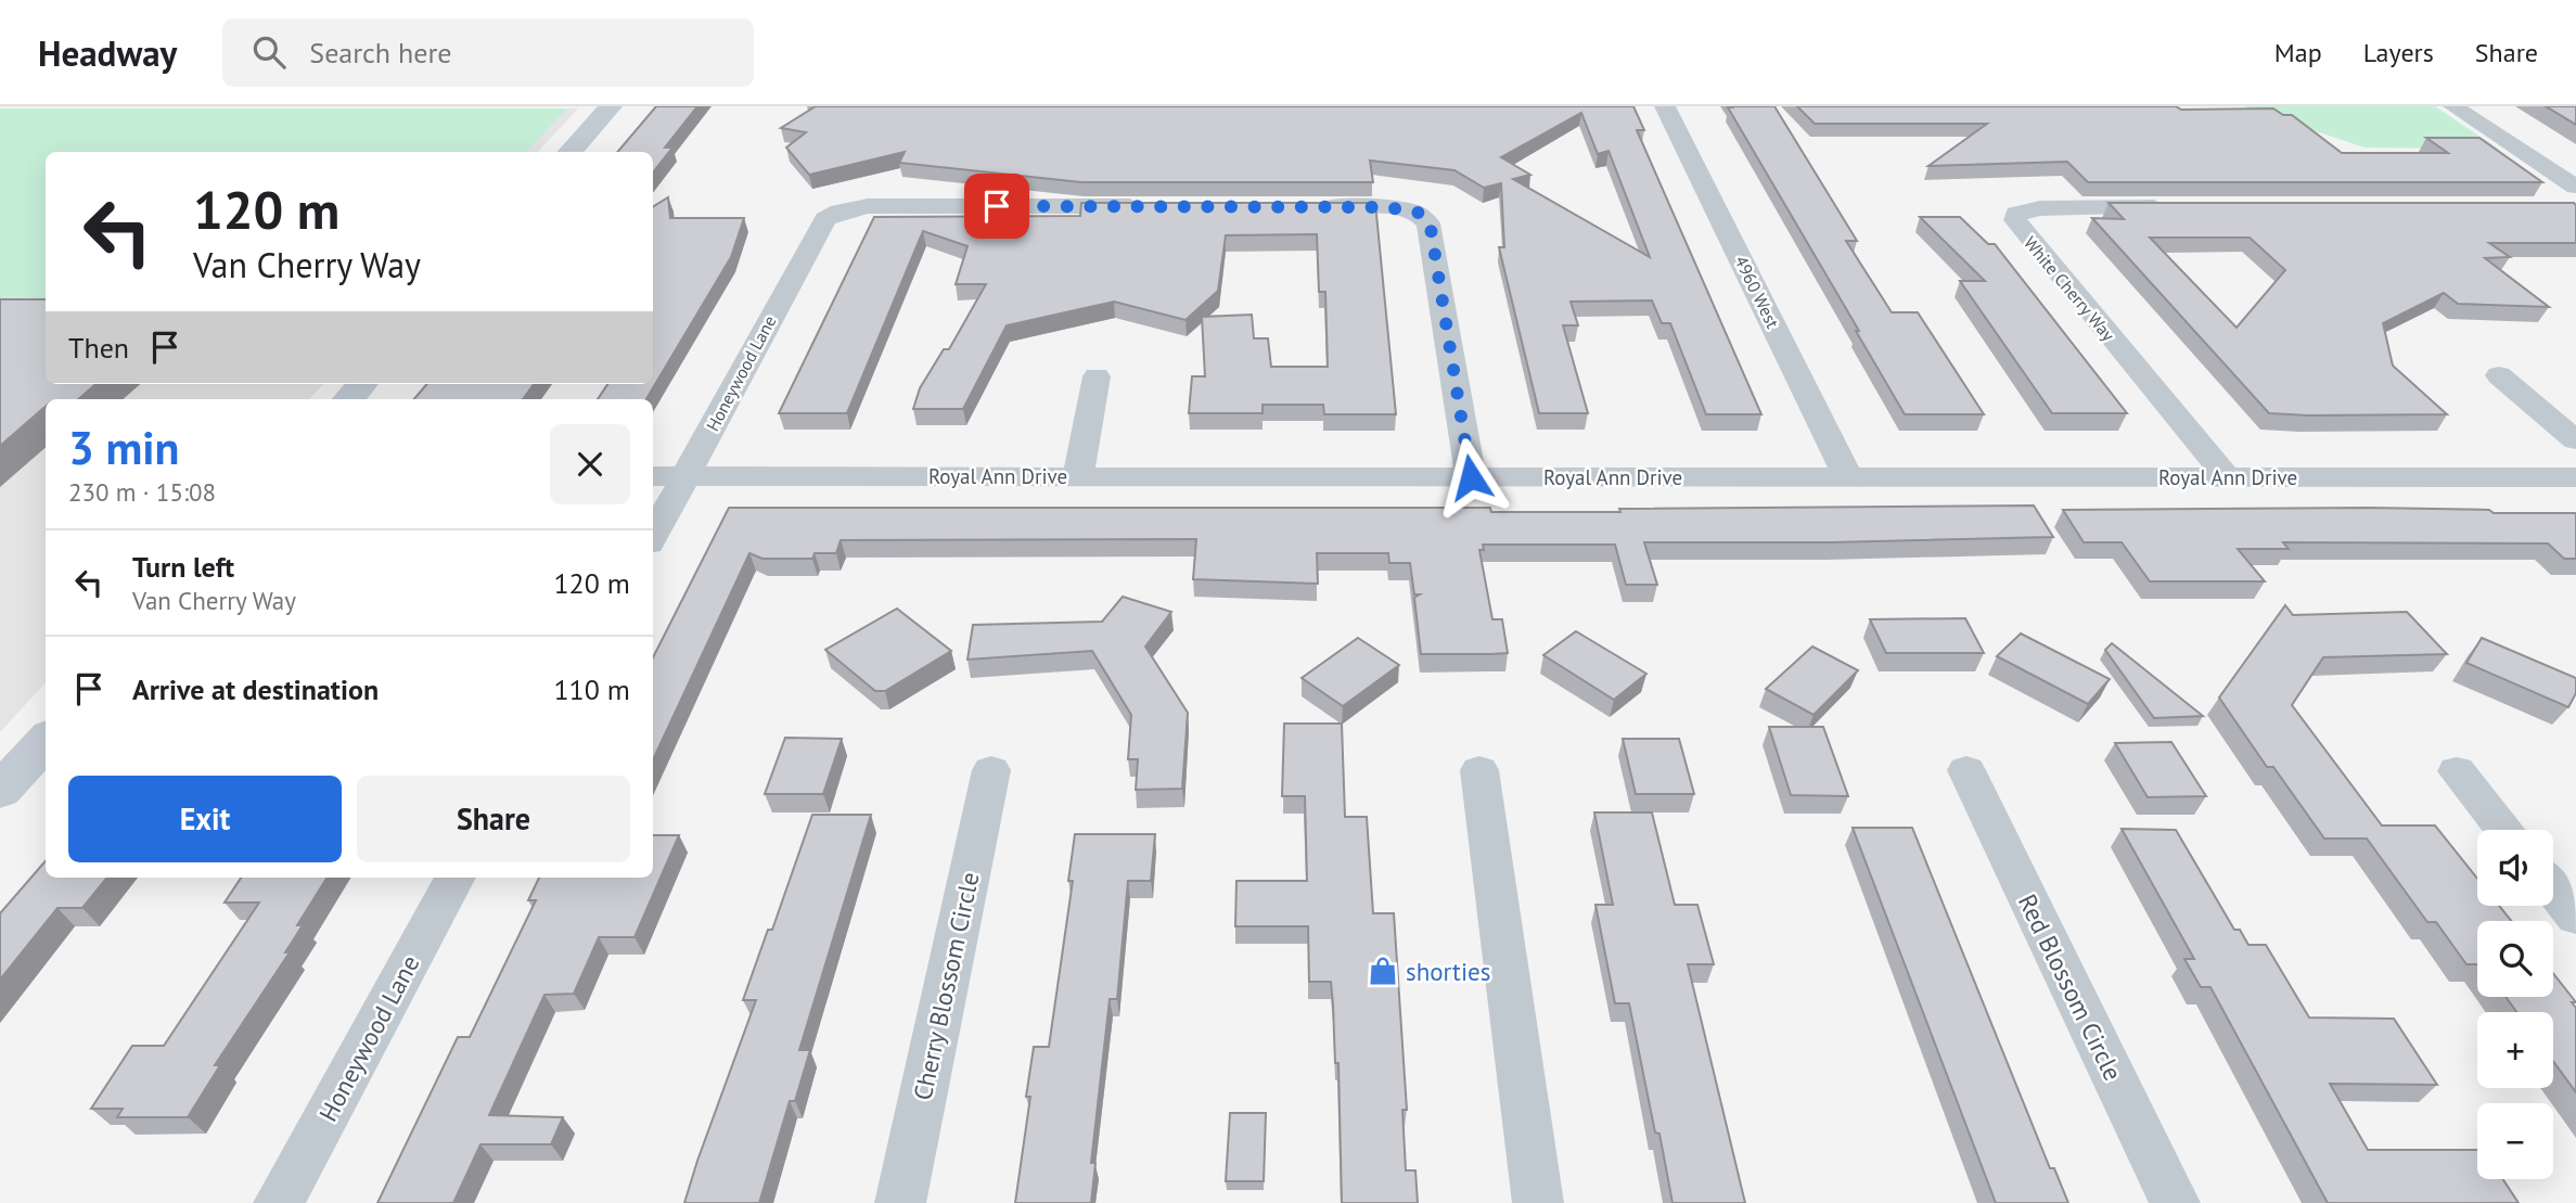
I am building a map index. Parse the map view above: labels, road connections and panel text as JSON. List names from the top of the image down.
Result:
{
  "streets": {
    "street": [
      "White Cherry Way",
      "4960 West",
      "Honeywood Lane",
      "Royal Ann Drive",
      "Cherry Blossom Circle",
      "Red Blossom Circle"
    ]
  },
  "crossings": [
    ["White Cherry Way", "Royal Ann Drive"],
    ["4960 West", "Royal Ann Drive"],
    ["Honeywood Lane", "Royal Ann Drive"]
  ],
  "places": {
    "shop": ["shorties"]
  },
  "page": {
    "header": "Headway",
    "search": "Search here",
    "nav": ["Map", "Layers", "Share"],
    "turn": ["120 m", "Van Cherry Way"],
    "then": "Then",
    "heading": ["3 min", "230 m · 15:08"],
    "list": [
      {
        "name": "Turn left",
        "note": "Van Cherry Way",
        "value": "120 m"
      },
      {
        "name": "Arrive at destination",
        "value": "110 m"
      }
    ],
    "buttons": ["Exit", "Share"],
    "map_buttons": ["+", "−"]
  }
}
